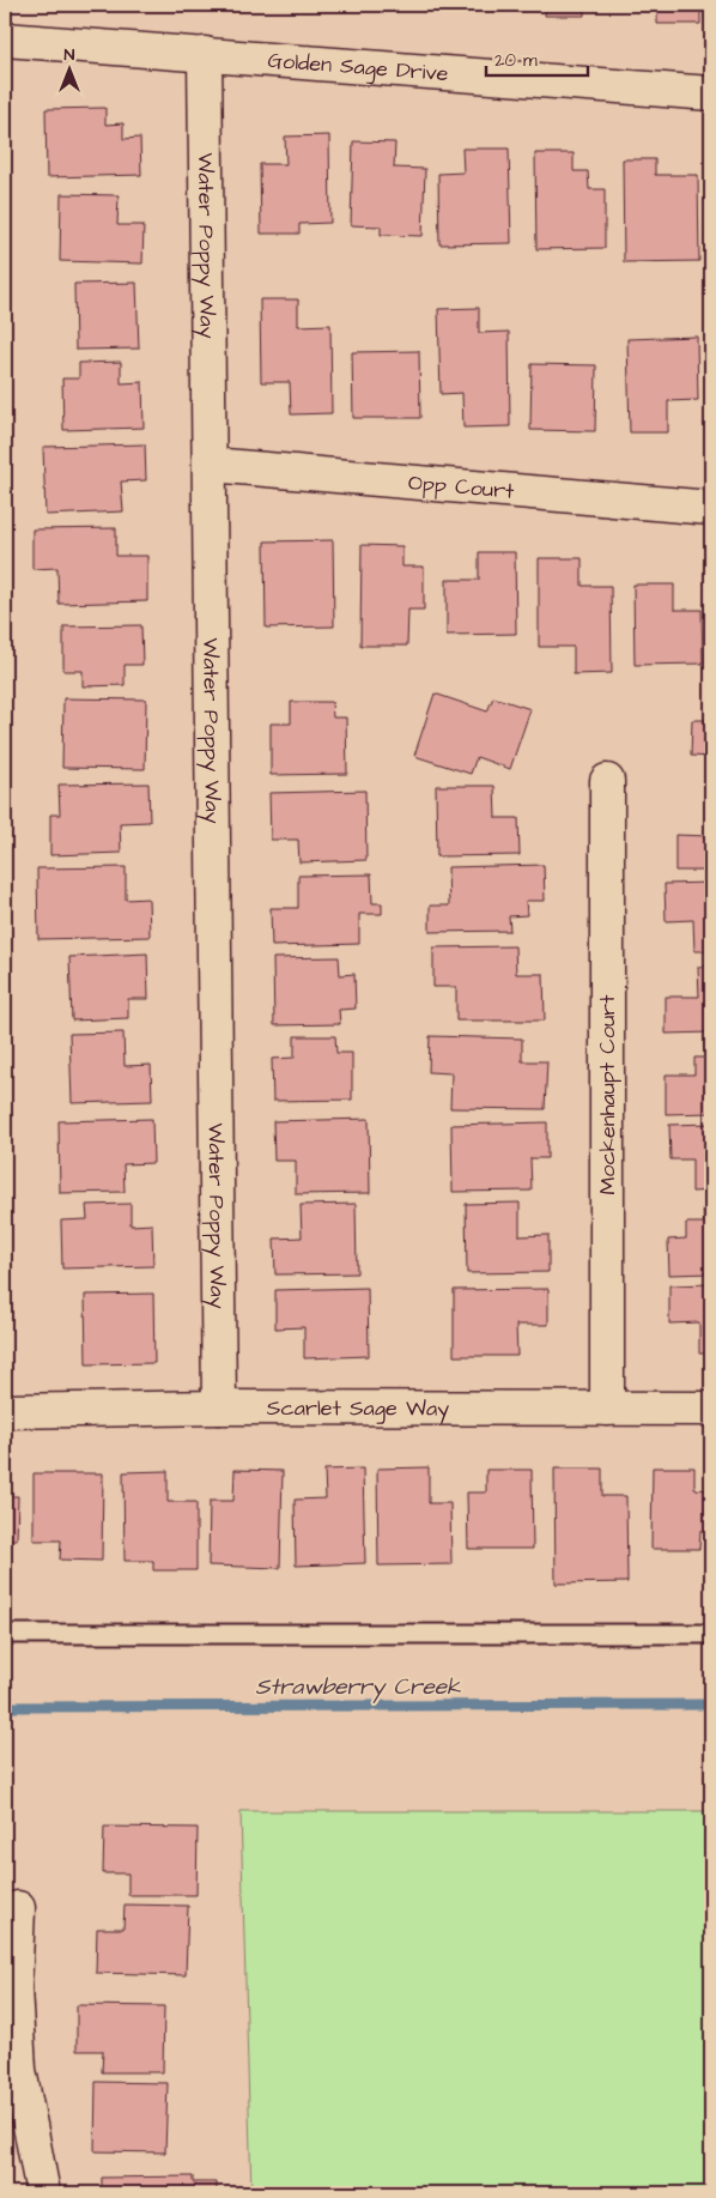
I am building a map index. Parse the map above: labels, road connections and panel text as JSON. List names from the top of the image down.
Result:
{
  "streets": {
    "street": [
      "Golden Sage Drive",
      "Water Poppy Way",
      "Opp Court",
      "Mockenhaupt Court",
      "Scarlet Sage Way"
    ]
  },
  "crossings": [
    ["Golden Sage Drive", "Water Poppy Way"],
    ["Water Poppy Way", "Opp Court"],
    ["Water Poppy Way", "Scarlet Sage Way"],
    ["Mockenhaupt Court", "Scarlet Sage Way"]
  ],
  "water": ["Strawberry Creek"],
  "scale_bar": "20 m",
  "north": "top"
}
